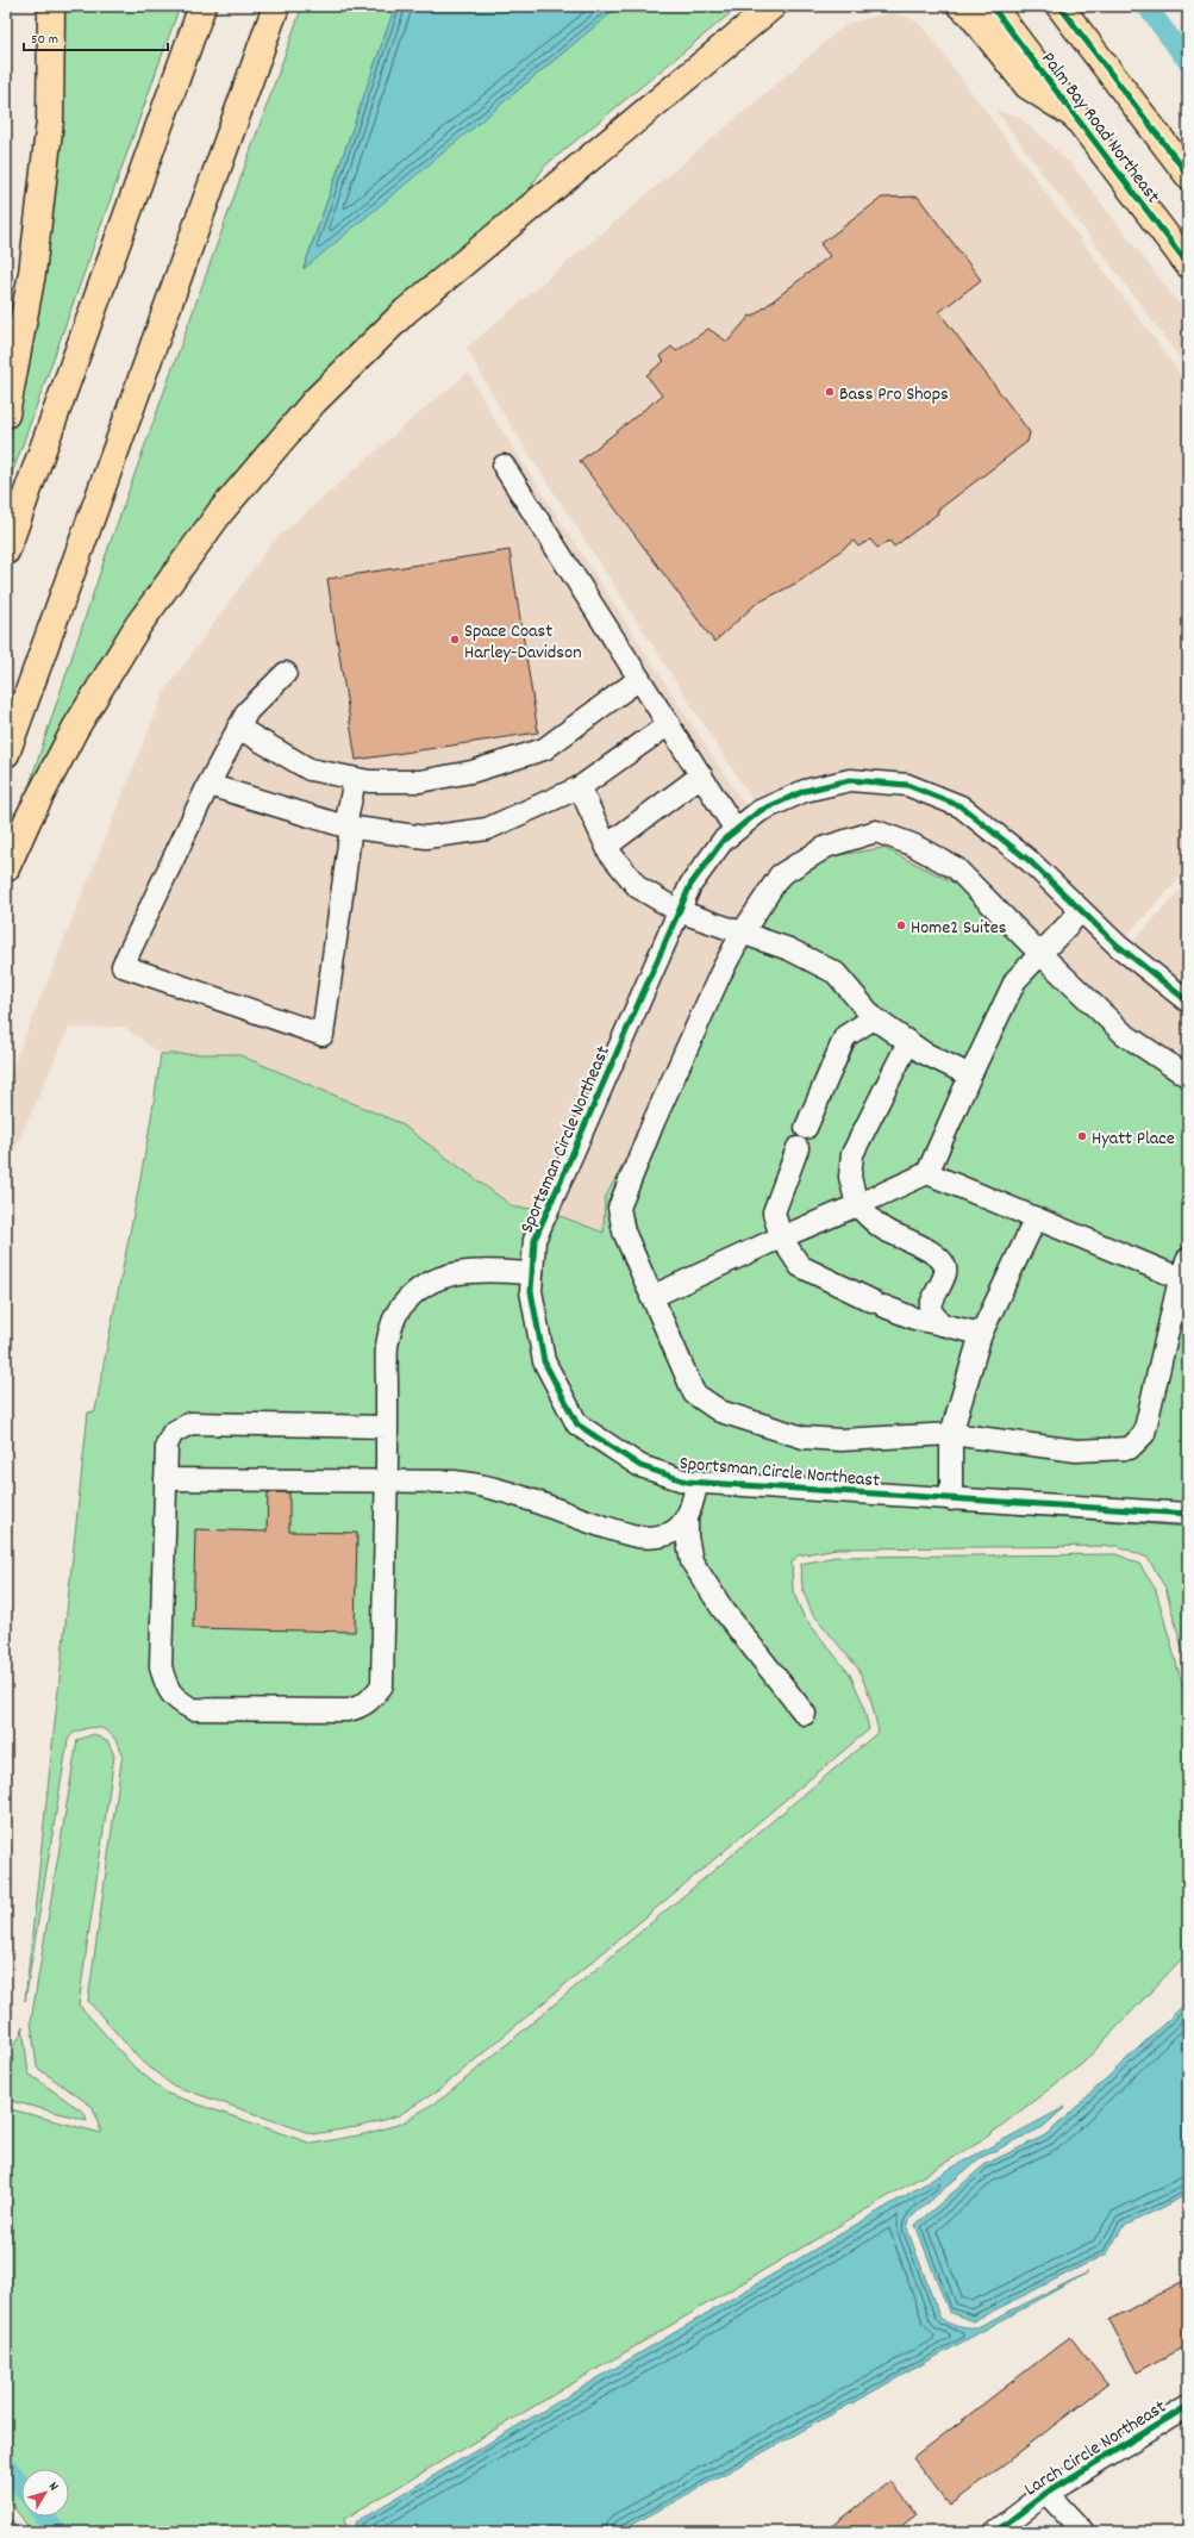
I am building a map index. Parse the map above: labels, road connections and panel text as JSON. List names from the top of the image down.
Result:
{
  "streets": {
    "main road": ["Palm Bay Road Northeast"],
    "street": ["Sportsman Circle Northeast", "Larch Circle Northeast"]
  },
  "places": [
    "Bass Pro Shops",
    "Space Coast Harley-Davidson",
    "Home2 Suites",
    "Hyatt Place"
  ],
  "scale_bar": "50 m",
  "north": "top right"
}
